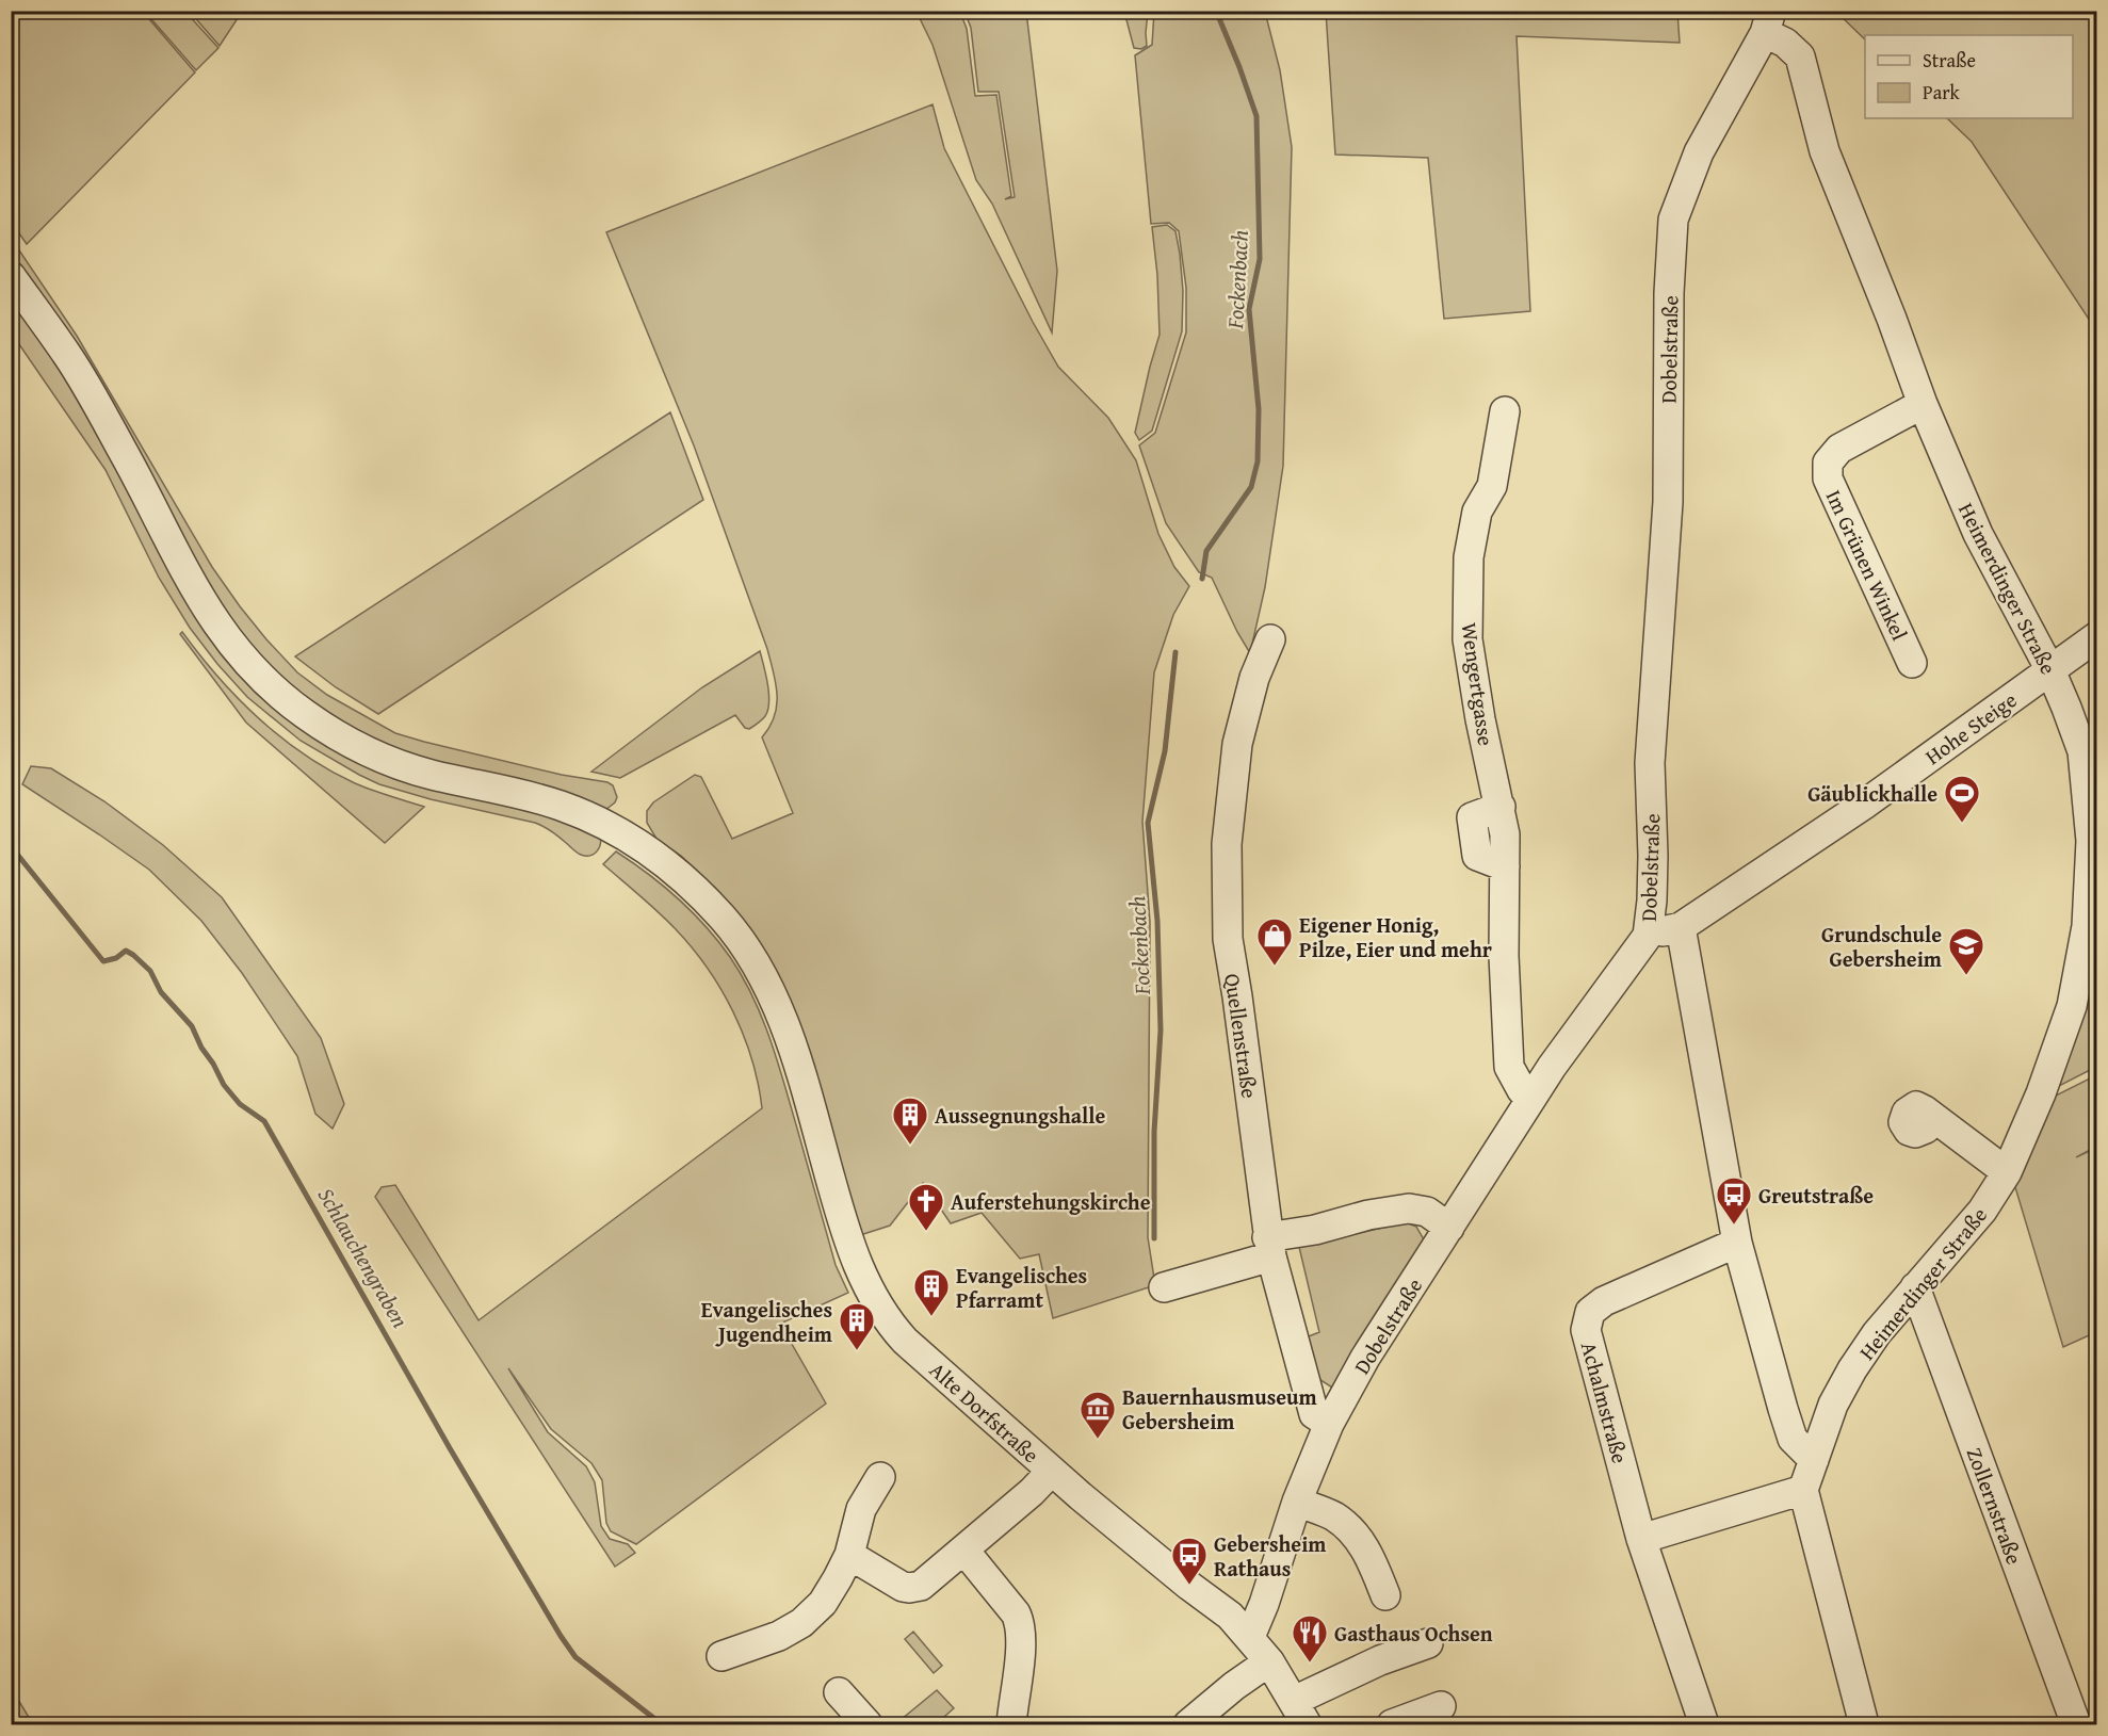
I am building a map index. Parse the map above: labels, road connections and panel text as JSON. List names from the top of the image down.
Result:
{
  "streets": {
    "street": [
      "Dobelstraße",
      "Im Grünen Winkel",
      "Heimerdinger Straße",
      "Wengertgasse",
      "Hohe Steige",
      "Quellenstraße",
      "Achalmstraße",
      "Alte Dorfstraße",
      "Zollernstraße"
    ]
  },
  "crossings": [
    ["Dobelstraße", "Heimerdinger Straße"],
    ["Dobelstraße", "Wengertgasse"],
    ["Dobelstraße", "Hohe Steige"],
    ["Dobelstraße", "Quellenstraße"],
    ["Dobelstraße", "Alte Dorfstraße"],
    ["Im Grünen Winkel", "Heimerdinger Straße"],
    ["Heimerdinger Straße", "Hohe Steige"],
    ["Heimerdinger Straße", "Zollernstraße"]
  ],
  "water": ["Fockenbach", "Schlauchengraben"],
  "places": {
    "sports": ["Gäublickhalle"],
    "shop": ["Eigener Honig, Pilze, Eier und mehr"],
    "school or university": ["Grundschule Gebersheim"],
    "building": ["Aussegnungshalle", "Evangelisches Pfarramt", "Evangelisches Jugendheim"],
    "bus stop": ["Greutstraße", "Gebersheim Rathaus"],
    "church": ["Auferstehungskirche"],
    "museum": ["Bauernhausmuseum Gebersheim"],
    "restaurant": ["Gasthaus Ochsen"]
  },
  "legend": ["Straße", "Park"]
}
